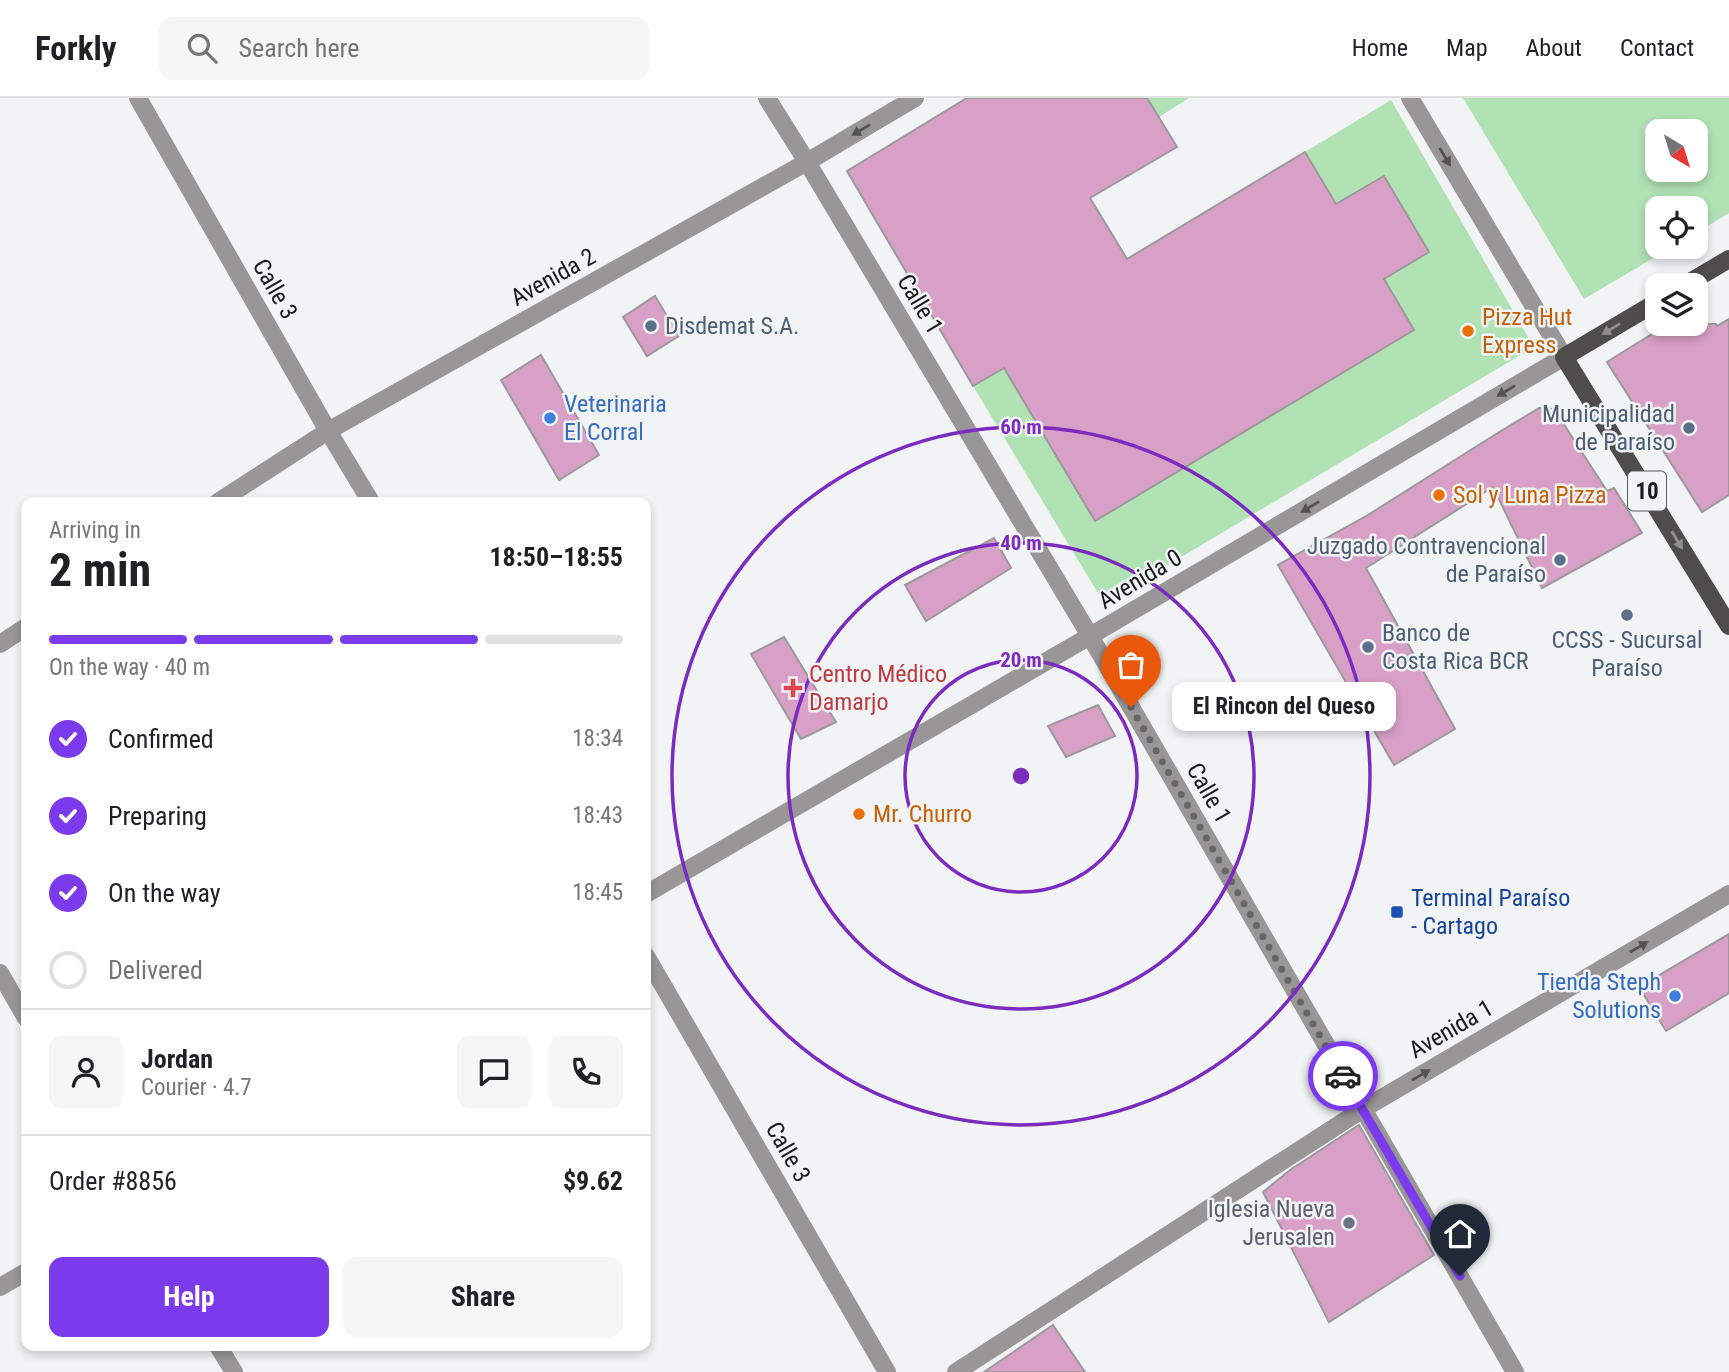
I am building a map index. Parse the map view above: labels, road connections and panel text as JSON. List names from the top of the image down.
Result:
{
  "streets": {
    "main road": ["10", "Avenida 0"],
    "street": [
      "Avenida 2",
      "Calle 3",
      "Calle 1",
      "Avenida 1"
    ]
  },
  "crossings": [
    ["Avenida 2", "Calle 3"],
    ["Avenida 2", "Calle 1"],
    ["Calle 1", "Avenida 0"],
    ["Calle 1", "Avenida 1"],
    ["10", "Avenida 0"]
  ],
  "one_way": ["Avenida 0", "Avenida 1"],
  "places": {
    "other": [
      "Disdemat S.A.",
      "Pizza Hut Express",
      "Veterinaria El Corral",
      "Municipalidad de Paraíso",
      "Sol y Luna Pizza",
      "Juzgado Contravencional de Paraíso",
      "CCSS - Sucursal Paraíso",
      "Banco de Costa Rica BCR",
      "El Rincon del Queso",
      "Mr. Churro",
      "Tienda Steph Solutions",
      "Iglesia Nueva Jerusalen"
    ],
    "health": ["Centro Médico Damarjo"],
    "transit": ["Terminal Paraíso - Cartago"]
  },
  "north": "bottom right",
  "page": {
    "header": "Forkly",
    "search": "Search here",
    "nav": [
      "Home",
      "Map",
      "About",
      "Contact"
    ],
    "heading": ["2 min", "Arriving in", "18:50–18:55"],
    "panel": [
      "Jordan",
      "Courier · 4.7",
      "Order #8856",
      "$9.62"
    ],
    "bar": "On the way · 40 m",
    "bubble": "El Rincon del Queso",
    "list": [
      ["Confirmed", "18:34"],
      ["Preparing", "18:43"],
      ["On the way", "18:45"],
      "Delivered"
    ],
    "buttons": ["Help", "Share"]
  },
  "rings": ["60 m", "40 m", "20 m"]
}
